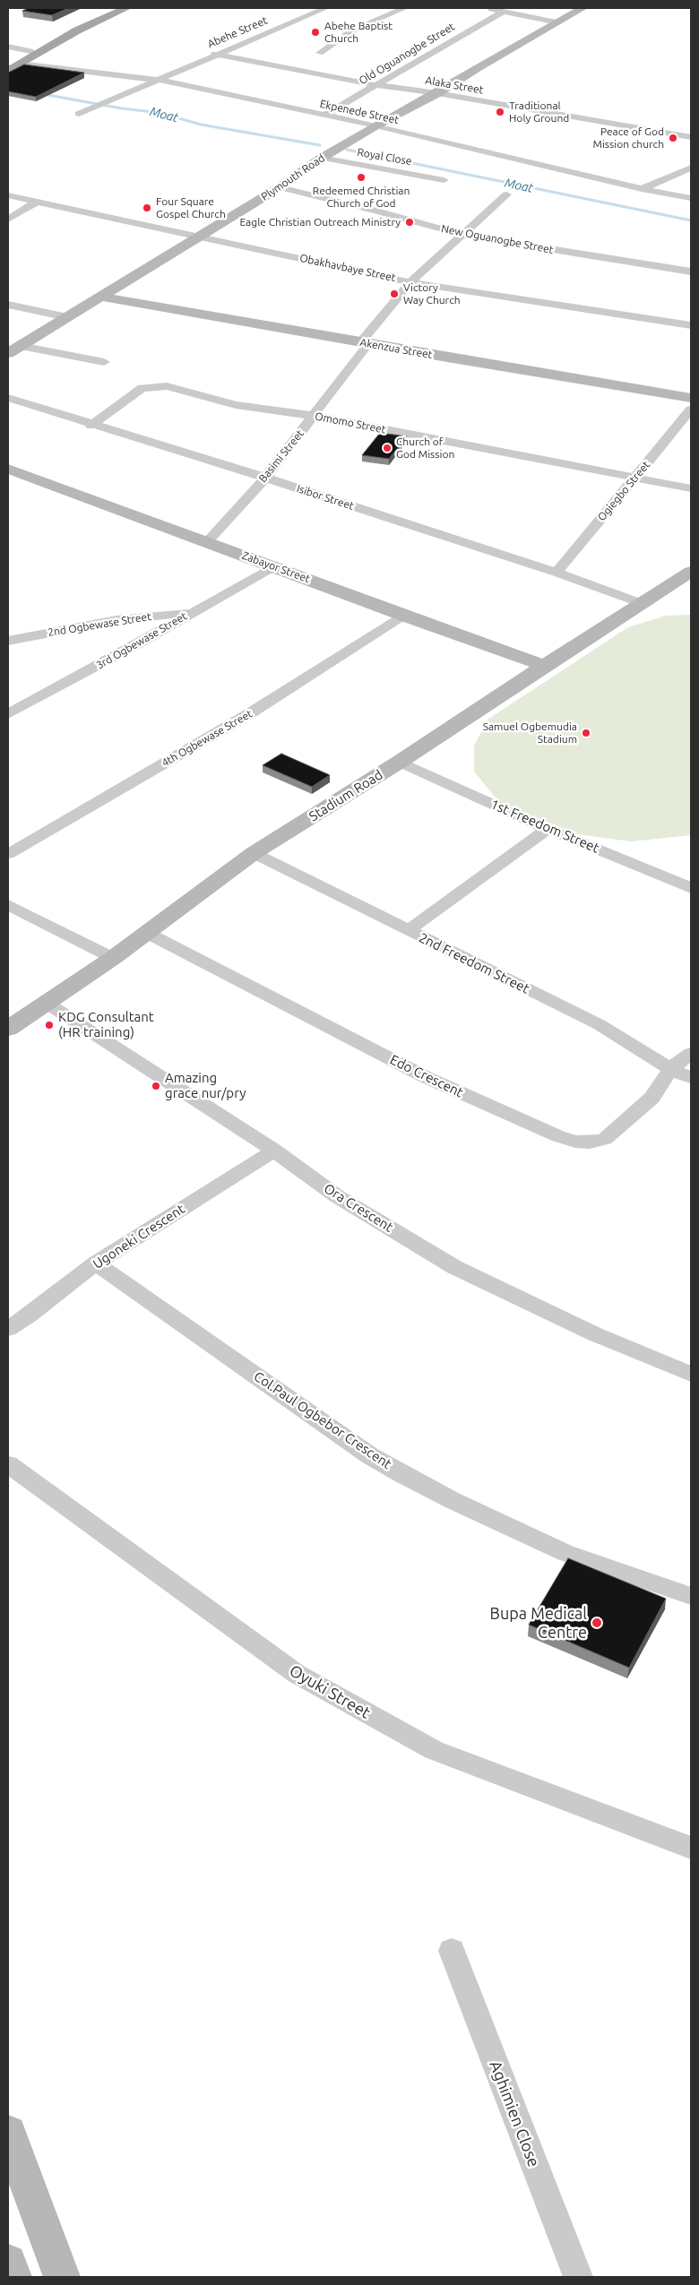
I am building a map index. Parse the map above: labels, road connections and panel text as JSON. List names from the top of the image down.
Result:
{
  "streets": {
    "street": [
      "Abehe Street",
      "Old Oguanogbe Street",
      "Alaka Street",
      "Ekpenede Street",
      "Royal Close",
      "Plymouth Road",
      "New Oguanogbe Street",
      "Obakhavbaye Street",
      "Akenzua Street",
      "Omomo Street",
      "Basimi Street",
      "Ogiegbo Street",
      "Isibor Street",
      "Zabayor Street",
      "2nd Ogbewase Street",
      "3rd Ogbewase Street",
      "4th Ogbewase Street",
      "Stadium Road",
      "1st Freedom Street",
      "2nd Freedom Street",
      "Edo Crescent",
      "Ora Crescent",
      "Ugoneki Crescent",
      "Col.Paul Ogbebor Crescent",
      "Oyuki Street",
      "Aghimien Close"
    ]
  },
  "crossings": [
    ["Abehe Street", "Alaka Street"],
    ["Abehe Street", "Ekpenede Street"],
    ["Old Oguanogbe Street", "Alaka Street"],
    ["Old Oguanogbe Street", "Ekpenede Street"],
    ["Alaka Street", "Plymouth Road"],
    ["Ekpenede Street", "Plymouth Road"],
    ["Royal Close", "Plymouth Road"],
    ["Plymouth Road", "New Oguanogbe Street"],
    ["Plymouth Road", "Obakhavbaye Street"],
    ["Plymouth Road", "Akenzua Street"],
    ["New Oguanogbe Street", "Basimi Street"],
    ["Obakhavbaye Street", "Basimi Street"],
    ["Akenzua Street", "Basimi Street"],
    ["Omomo Street", "Basimi Street"],
    ["Omomo Street", "Ogiegbo Street"],
    ["Omomo Street", "Isibor Street"],
    ["Basimi Street", "Isibor Street"],
    ["Basimi Street", "Zabayor Street"],
    ["Ogiegbo Street", "Isibor Street"],
    ["Isibor Street", "Stadium Road"],
    ["Zabayor Street", "3rd Ogbewase Street"],
    ["Zabayor Street", "4th Ogbewase Street"],
    ["Zabayor Street", "Stadium Road"],
    ["2nd Ogbewase Street", "3rd Ogbewase Street"],
    ["Stadium Road", "1st Freedom Street"],
    ["Stadium Road", "2nd Freedom Street"],
    ["Stadium Road", "Edo Crescent"],
    ["Stadium Road", "Ora Crescent"],
    ["2nd Freedom Street", "Edo Crescent"],
    ["Ora Crescent", "Ugoneki Crescent"],
    ["Ugoneki Crescent", "Col.Paul Ogbebor Crescent"]
  ],
  "water": ["Moat"],
  "places": [
    "Abehe Baptist Church",
    "Traditional Holy Ground",
    "Peace of God Mission church",
    "Redeemed Christian Church of God",
    "Four Square Gospel Church",
    "Eagle Christian Outreach Ministry",
    "Victory Way Church",
    "Church of God Mission",
    "Samuel Ogbemudia Stadium",
    "KDG Consultant (HR training)",
    "Amazing grace nur/pry",
    "Bupa Medical Centre"
  ]
}
